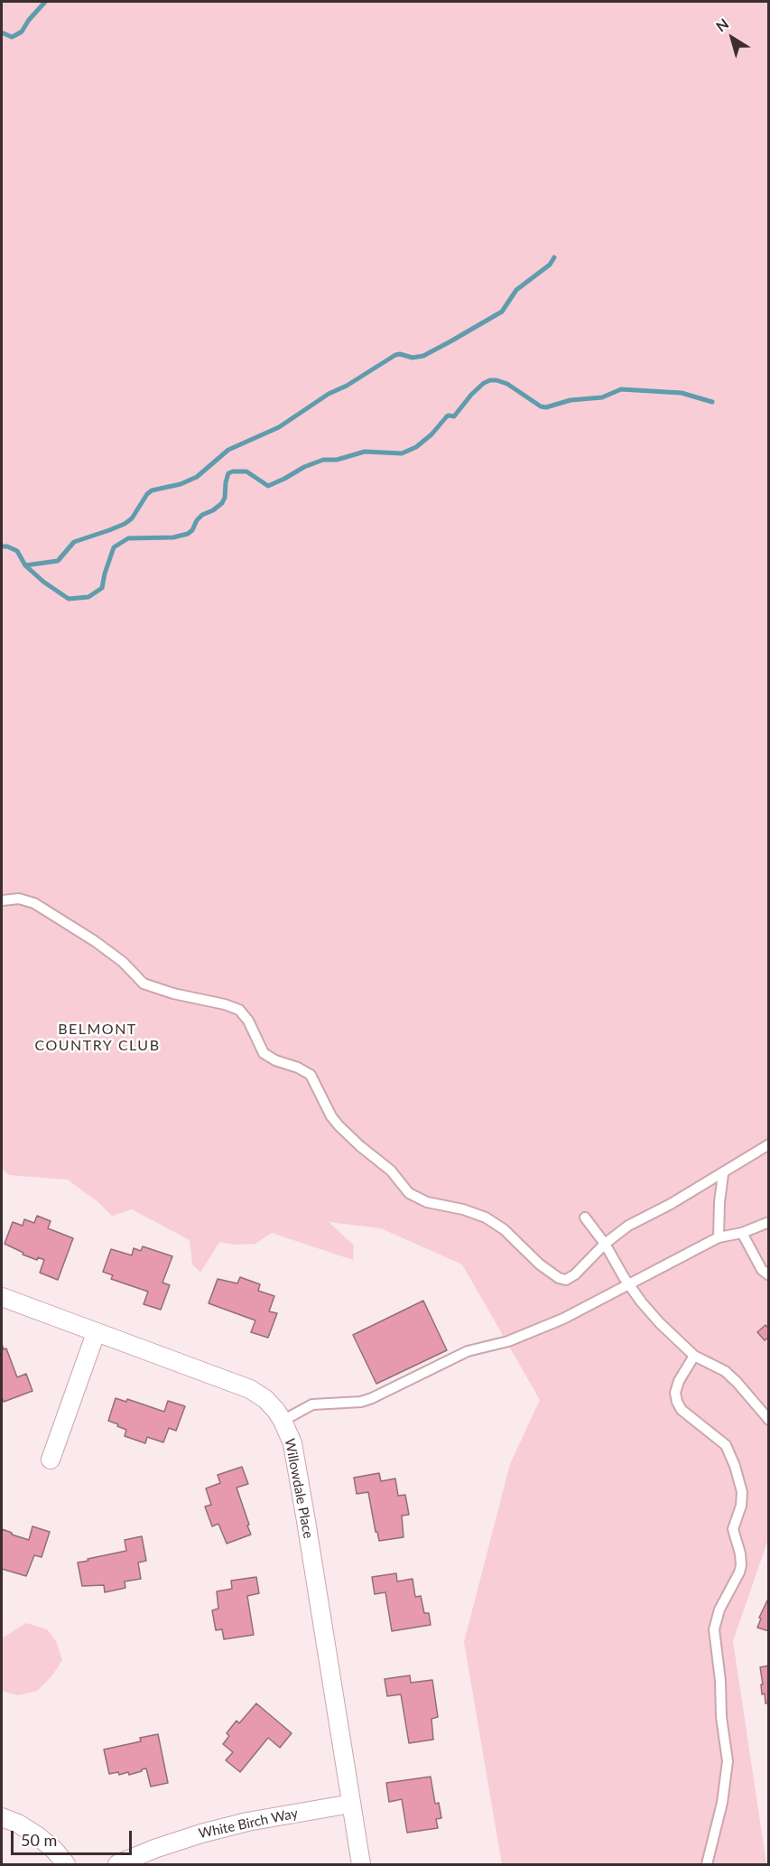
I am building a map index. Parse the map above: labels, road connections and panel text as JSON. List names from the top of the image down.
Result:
{
  "streets": {
    "street": ["Willowdale Place", "White Birch Way"]
  },
  "crossings": [
    ["Willowdale Place", "White Birch Way"]
  ],
  "districts": ["BELMONT COUNTRY CLUB"],
  "scale_bar": "50 m",
  "north": "top left"
}
